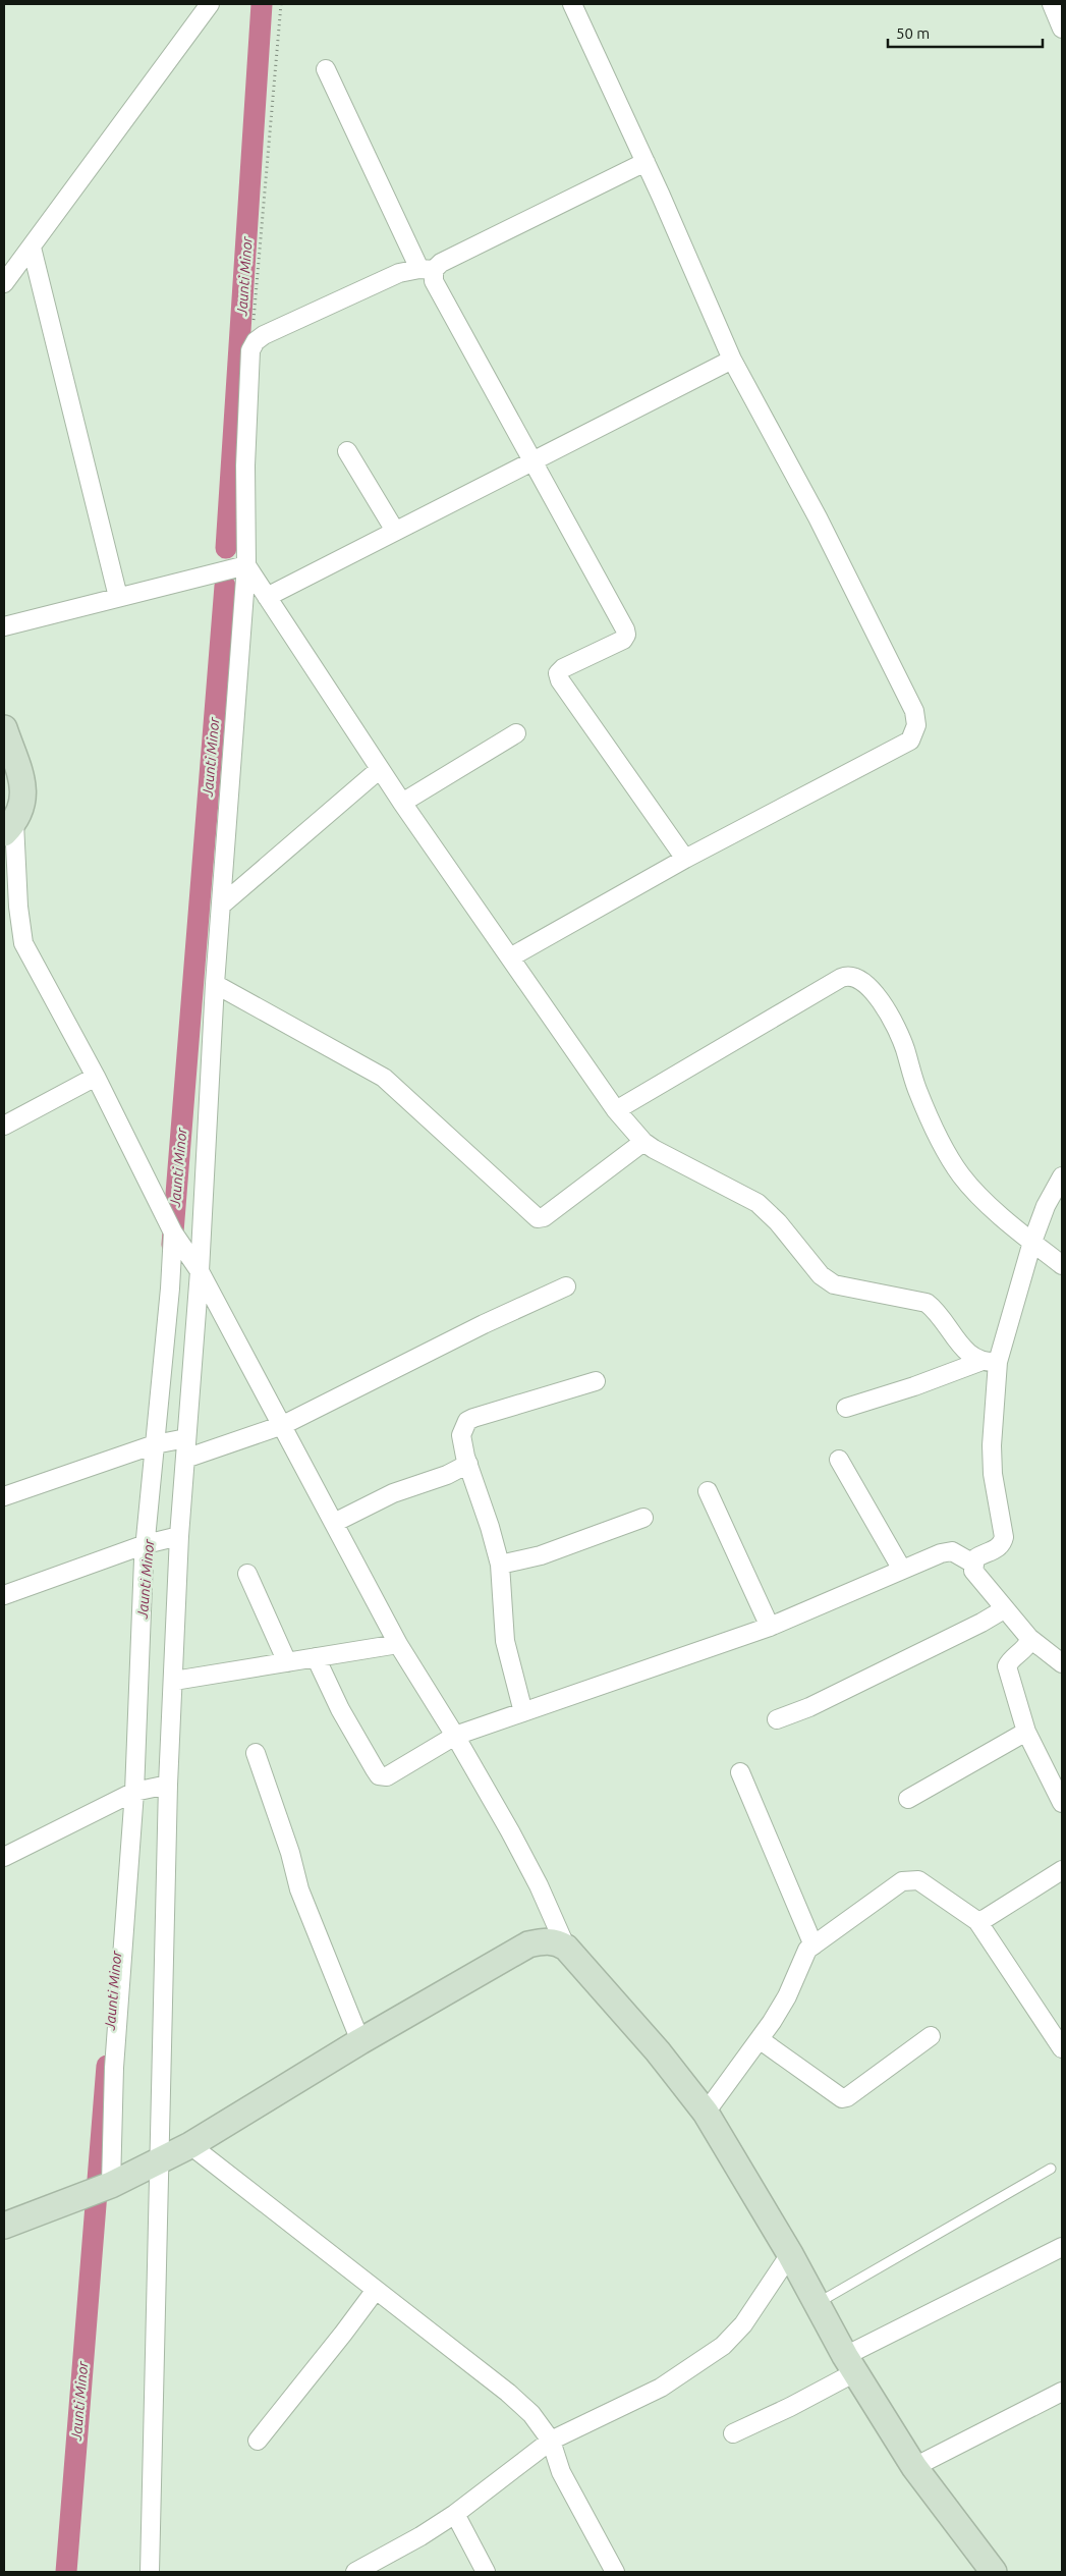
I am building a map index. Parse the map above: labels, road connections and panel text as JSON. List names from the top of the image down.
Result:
{
  "water": ["Jaunti Minor"],
  "scale_bar": "50 m"
}
